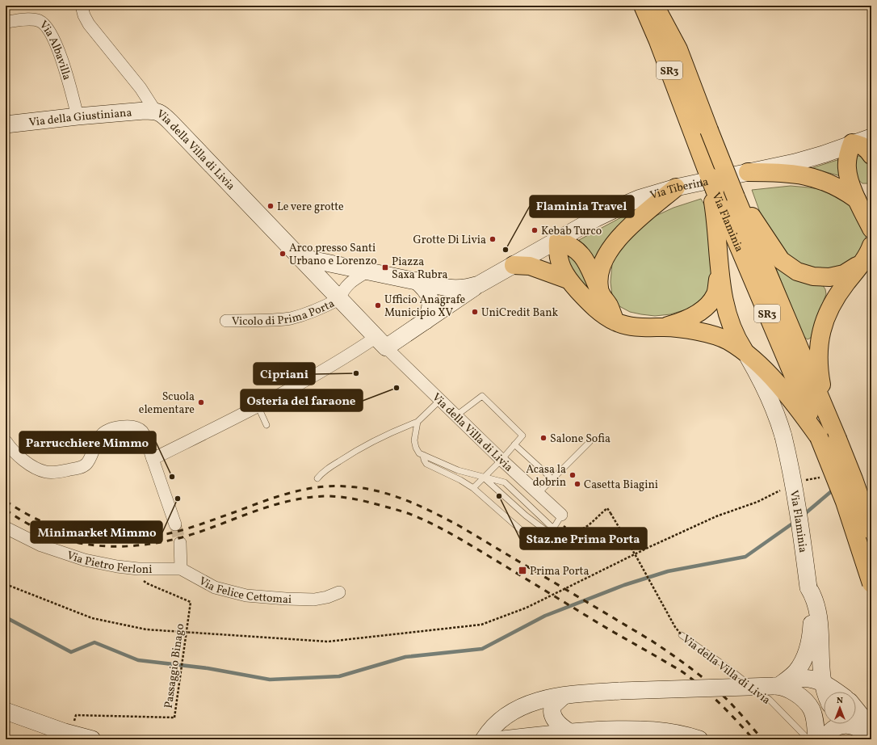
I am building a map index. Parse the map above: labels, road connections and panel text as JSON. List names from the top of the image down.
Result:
{
  "streets": {
    "highway": ["SR3", "Via Flaminia"],
    "street": [
      "Via Albavilla",
      "Via della Giustiniana",
      "Via della Villa di Livia",
      "Via Tiberina",
      "Vicolo di Prima Porta",
      "Via Pietro Ferloni",
      "Via Felice Cettomai"
    ],
    "path": ["Passaggio Binago"]
  },
  "crossings": [
    ["Via Albavilla", "Via della Giustiniana"],
    ["SR3", "Via Flaminia"],
    ["Via della Giustiniana", "Via della Villa di Livia"],
    ["Via della Villa di Livia", "Via Tiberina"],
    ["Via della Villa di Livia", "Vicolo di Prima Porta"],
    ["Via Tiberina", "Vicolo di Prima Porta"],
    ["Via Pietro Ferloni", "Via Felice Cettomai"],
    ["Via Pietro Ferloni", "Passaggio Binago"]
  ],
  "places": {
    "other": [
      "Le vere grotte",
      "Kebab Turco",
      "Grotte Di Livia",
      "Flaminia Travel",
      "Arco presso Santi Urbano e Lorenzo",
      "Ufficio Anagrafe Municipio XV",
      "UniCredit Bank",
      "Cipriani",
      "Osteria del faraone",
      "Scuola elementare",
      "Salone Sofia",
      "Acasa la dobrin",
      "Parrucchiere Mimmo",
      "Casetta Biagini",
      "Staz.ne Prima Porta",
      "Minimarket Mimmo"
    ],
    "transit": ["Piazza Saxa Rubra", "Prima Porta"]
  },
  "north": "top"
}
